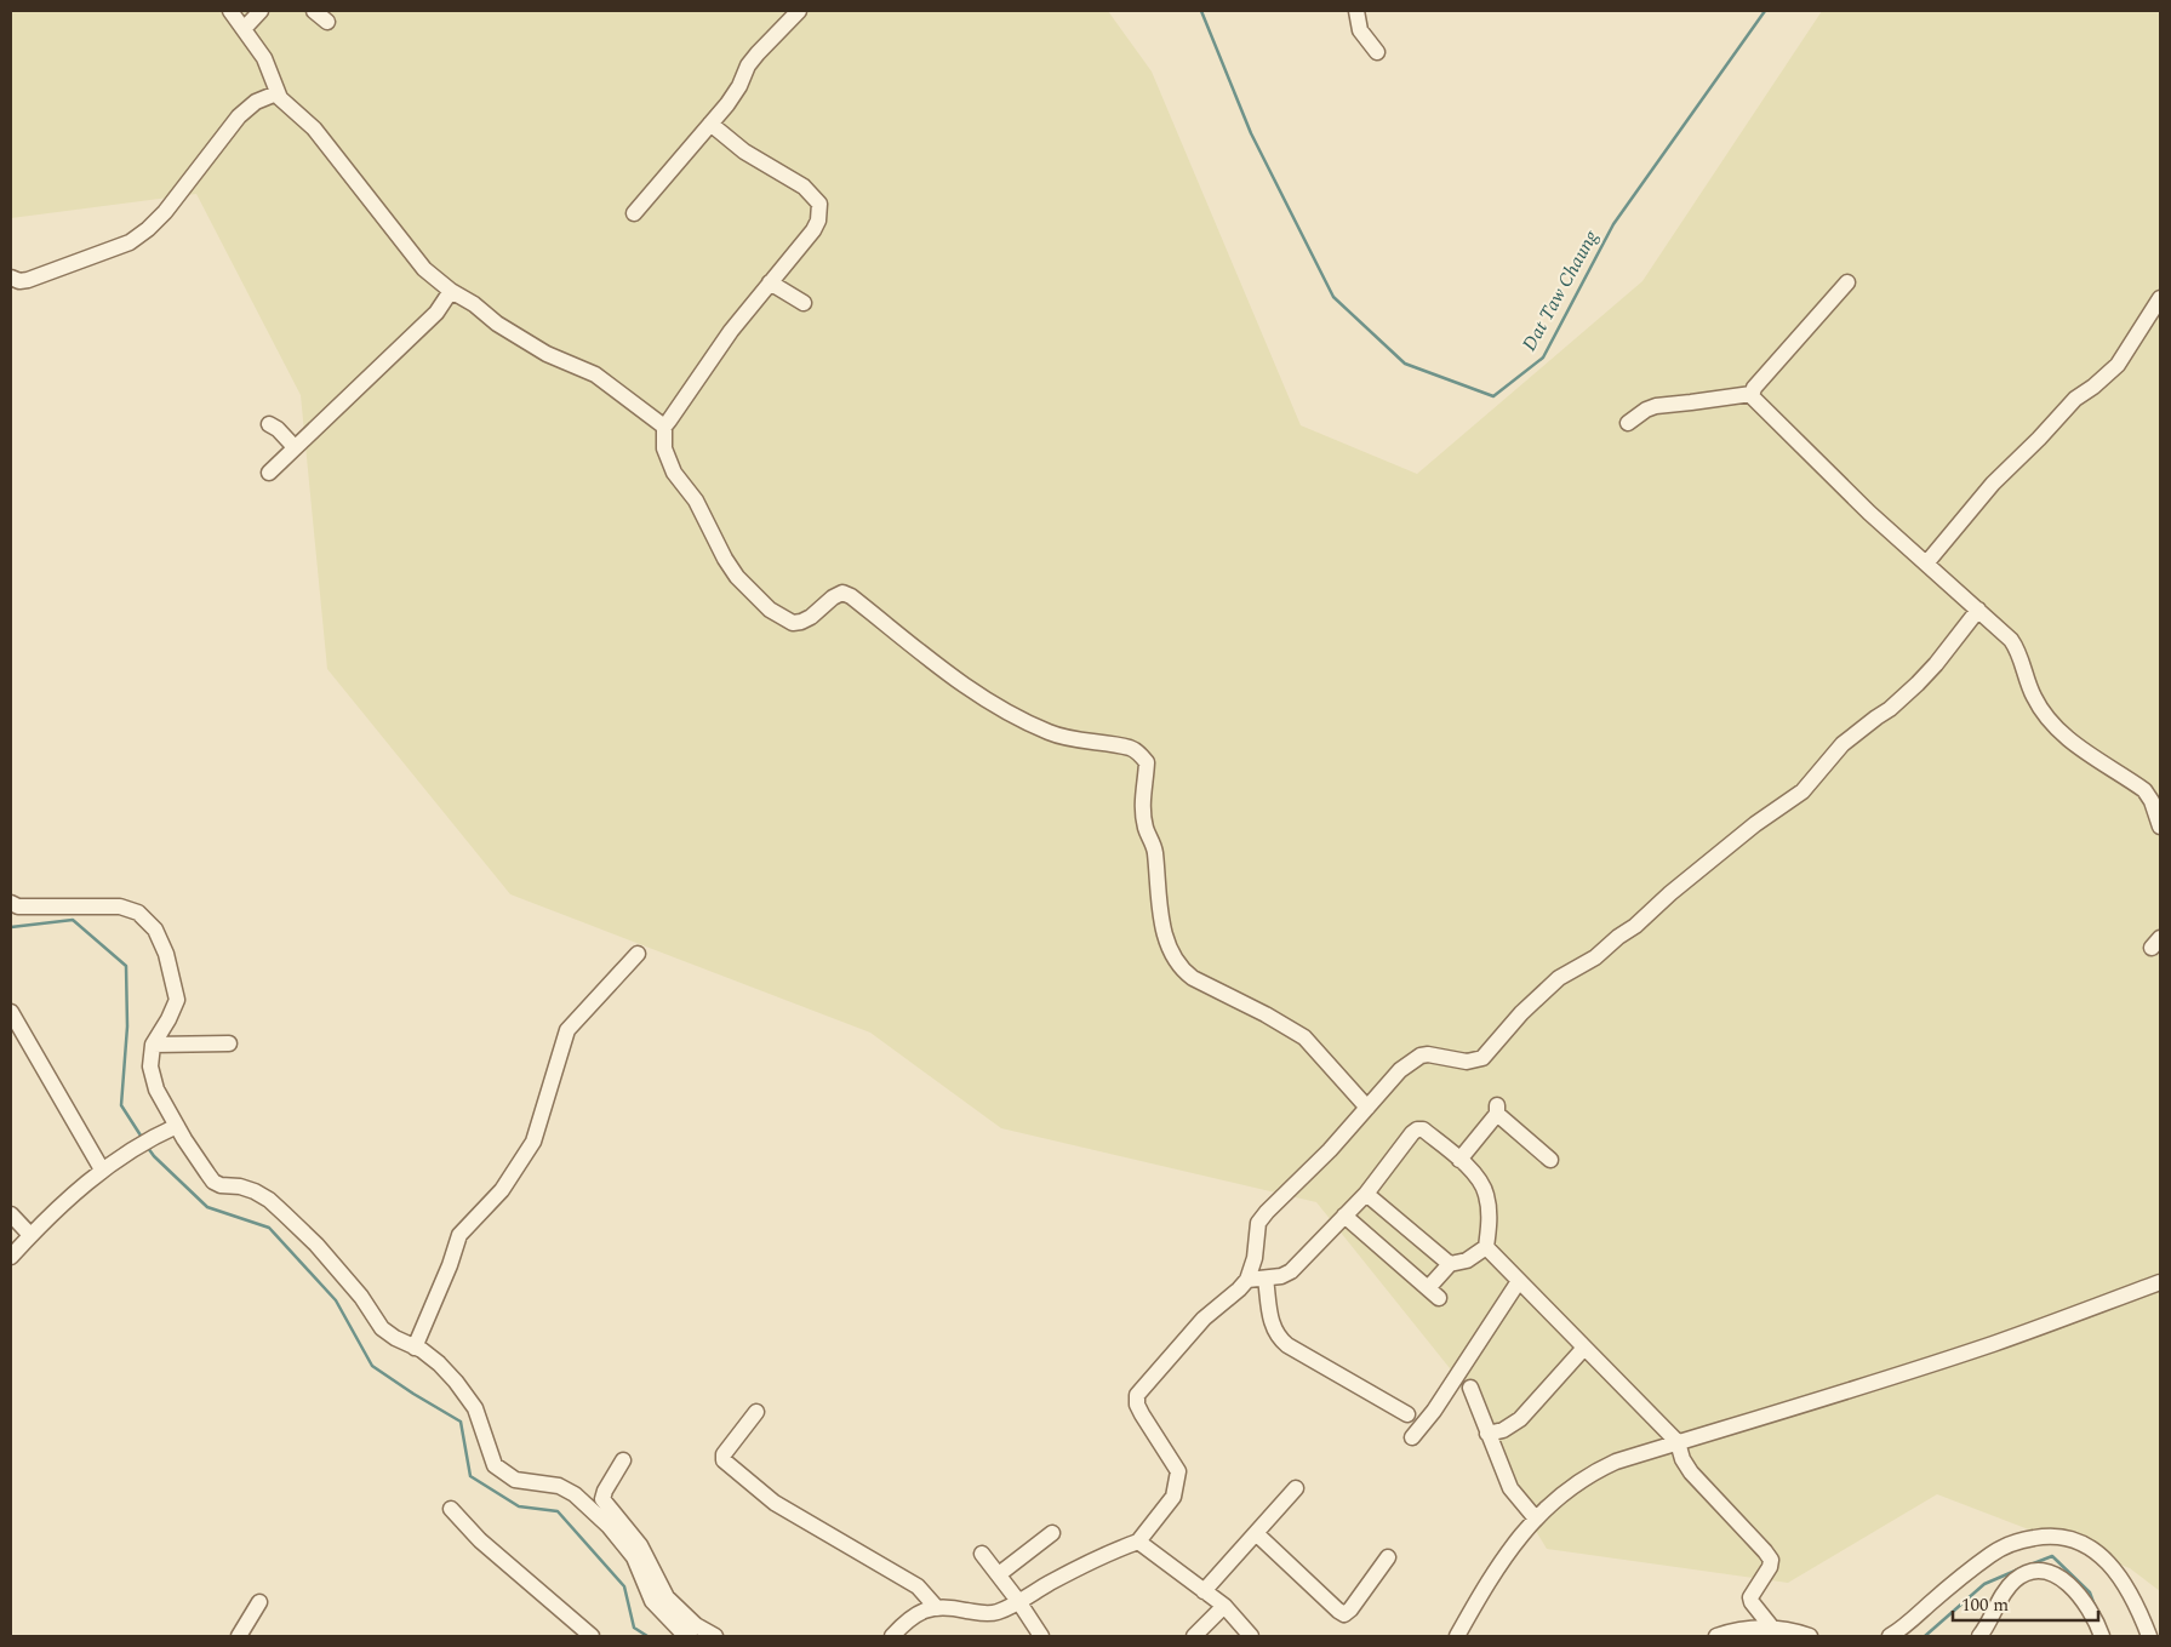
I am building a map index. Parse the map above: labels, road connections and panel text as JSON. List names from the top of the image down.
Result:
{
  "water": ["Dat Taw Chaung"],
  "scale_bar": "100 m"
}
